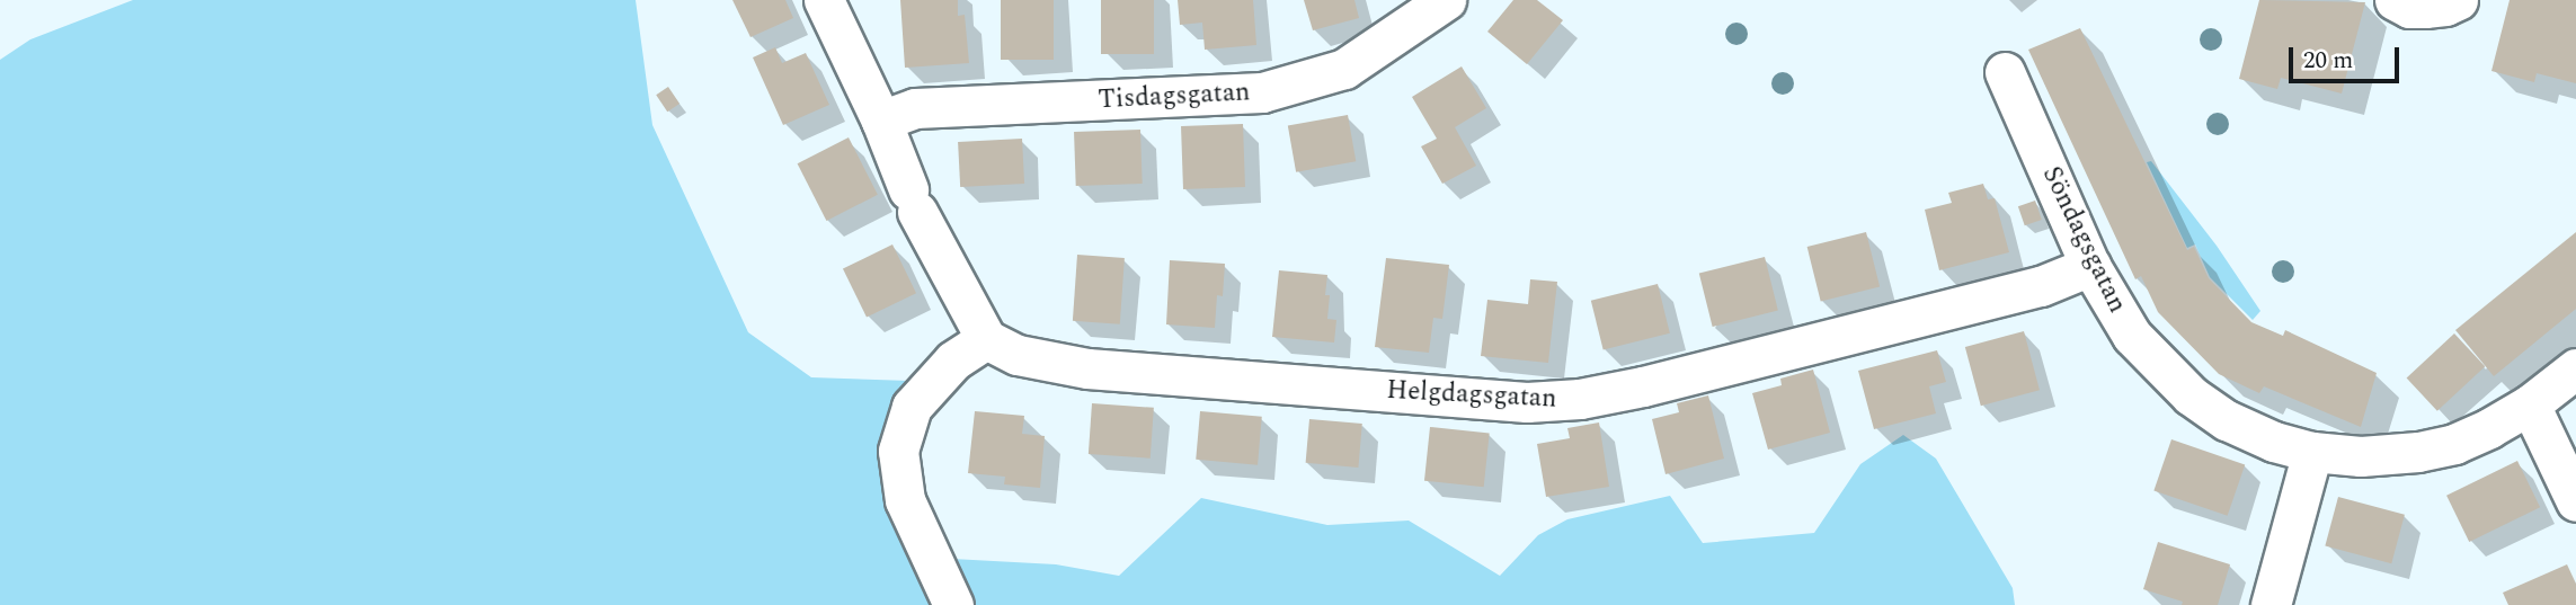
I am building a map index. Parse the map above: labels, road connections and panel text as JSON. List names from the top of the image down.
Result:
{
  "streets": {
    "street": ["Tisdagsgatan", "Söndagsgatan", "Helgdagsgatan"]
  },
  "crossings": [
    ["Söndagsgatan", "Helgdagsgatan"]
  ],
  "scale_bar": "20 m"
}
